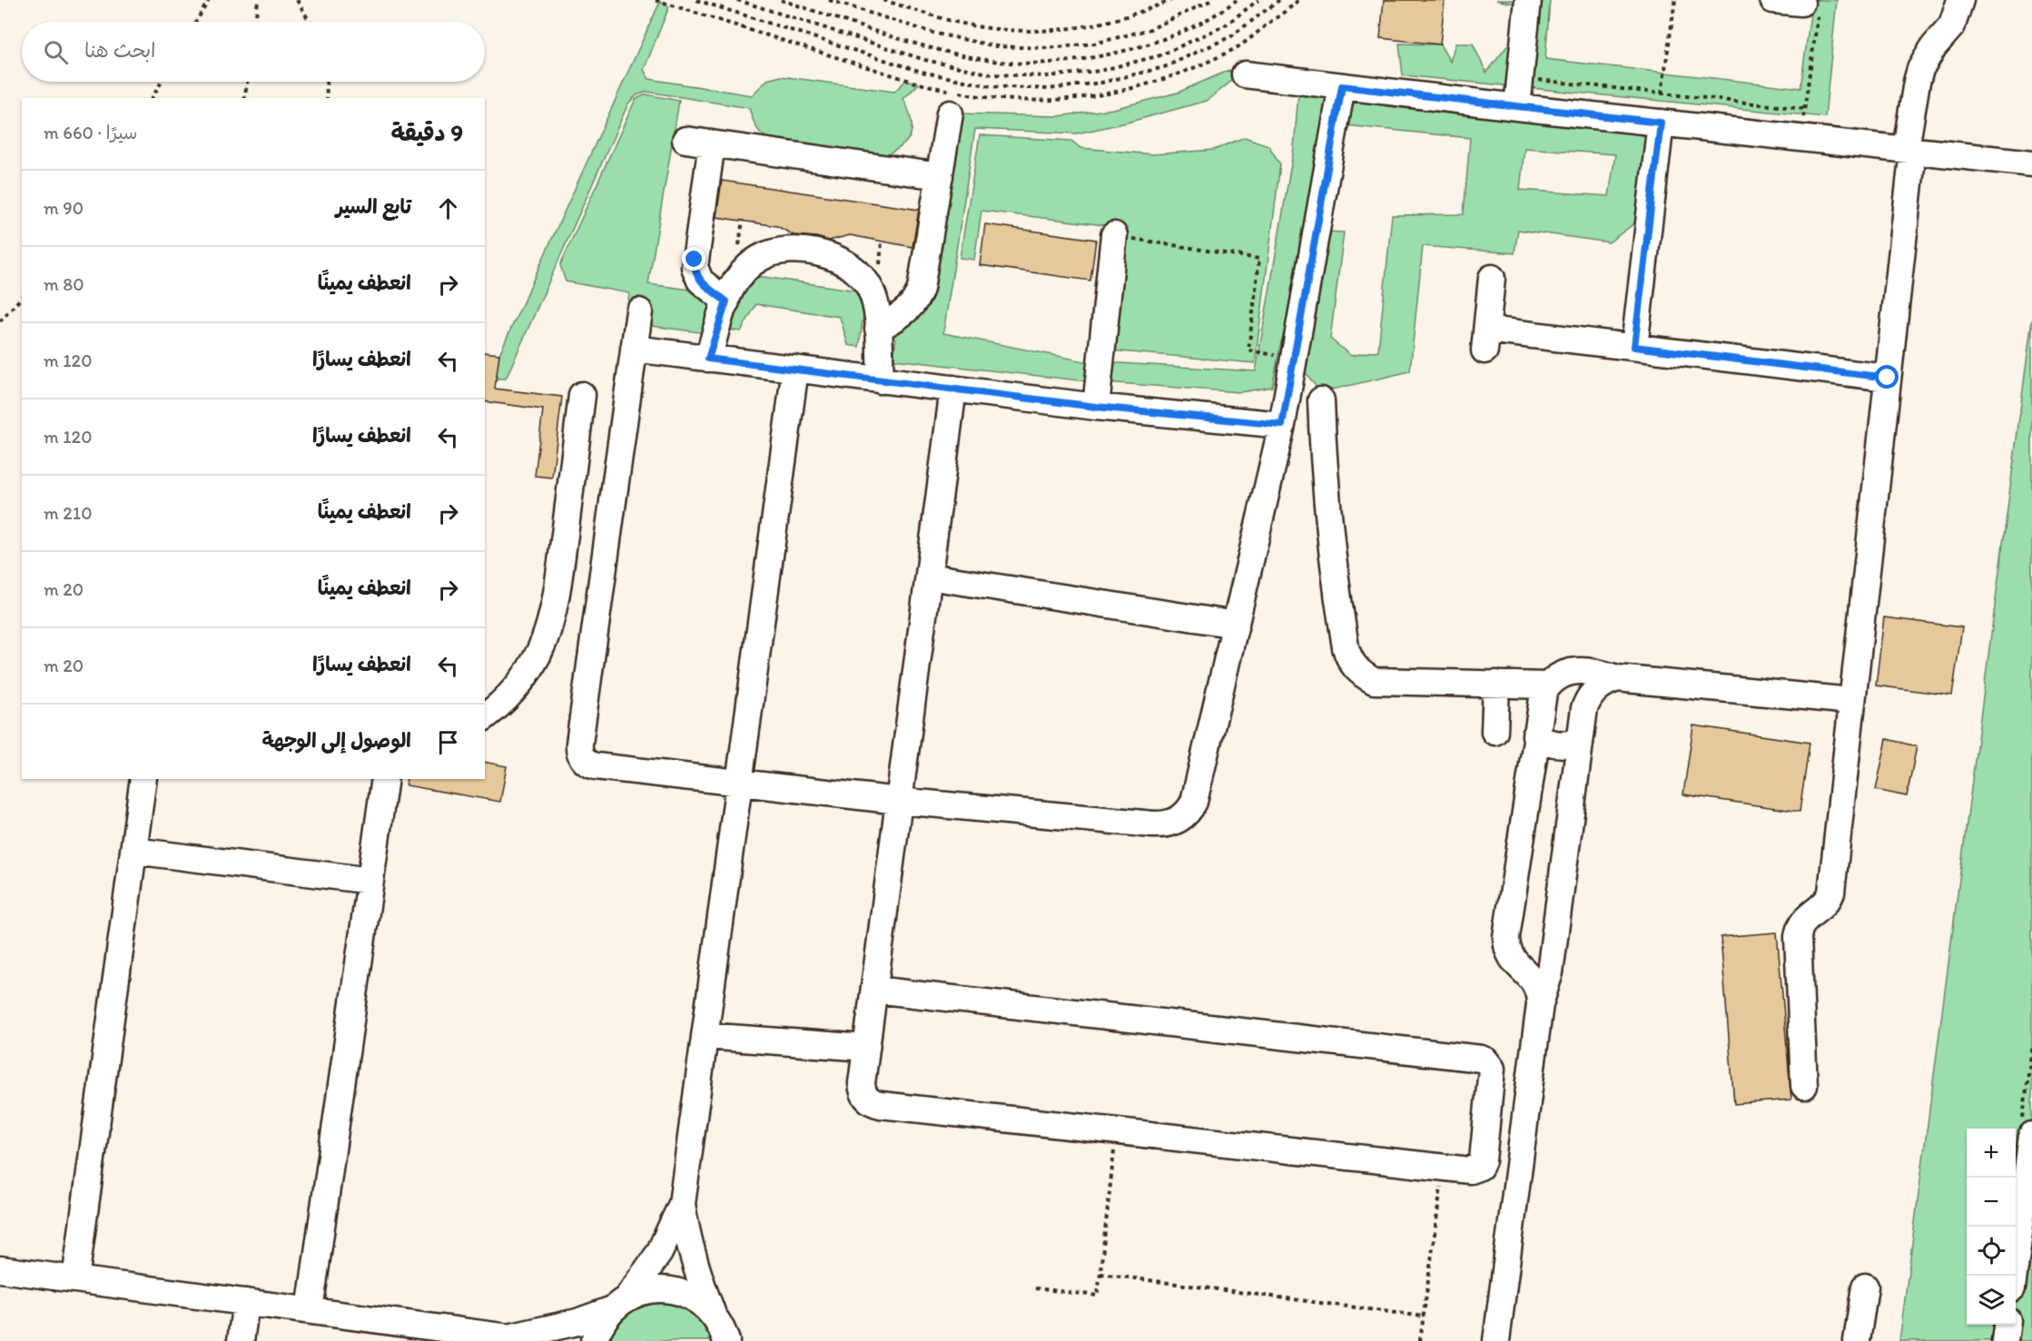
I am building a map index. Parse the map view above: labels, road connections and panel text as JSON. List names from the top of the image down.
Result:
{
  "page": {
    "search": "ابحث هنا",
    "heading": ["9 دقيقة", "سيرًا · 660 m"],
    "list": [
      ["تابع السير", "90 m"],
      ["انعطف يمينًا", "80 m"],
      ["انعطف يسارًا", "120 m"],
      ["انعطف يسارًا", "120 m"],
      ["انعطف يمينًا", "210 m"],
      ["انعطف يمينًا", "20 m"],
      ["انعطف يسارًا", "20 m"],
      "الوصول إلى الوجهة"
    ],
    "map_buttons": ["+", "−"]
  }
}
